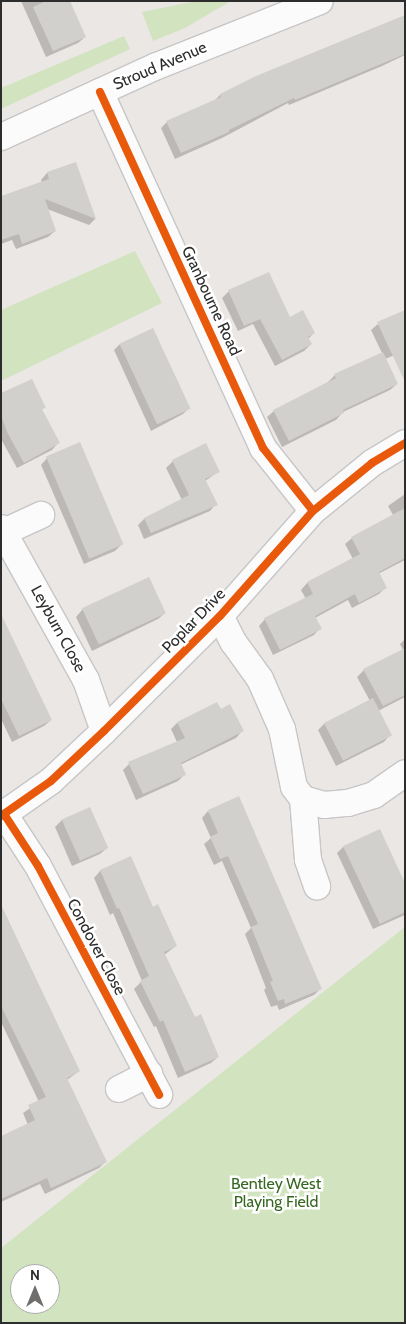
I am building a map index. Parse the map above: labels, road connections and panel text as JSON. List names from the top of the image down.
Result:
{
  "streets": {
    "street": [
      "Stroud Avenue",
      "Granbourne Road",
      "Poplar Drive",
      "Leyburn Close",
      "Condover Close"
    ]
  },
  "crossings": [
    ["Stroud Avenue", "Granbourne Road"],
    ["Granbourne Road", "Poplar Drive"],
    ["Poplar Drive", "Leyburn Close"],
    ["Poplar Drive", "Condover Close"]
  ],
  "parks": ["Bentley West Playing Field"],
  "north": "top"
}
